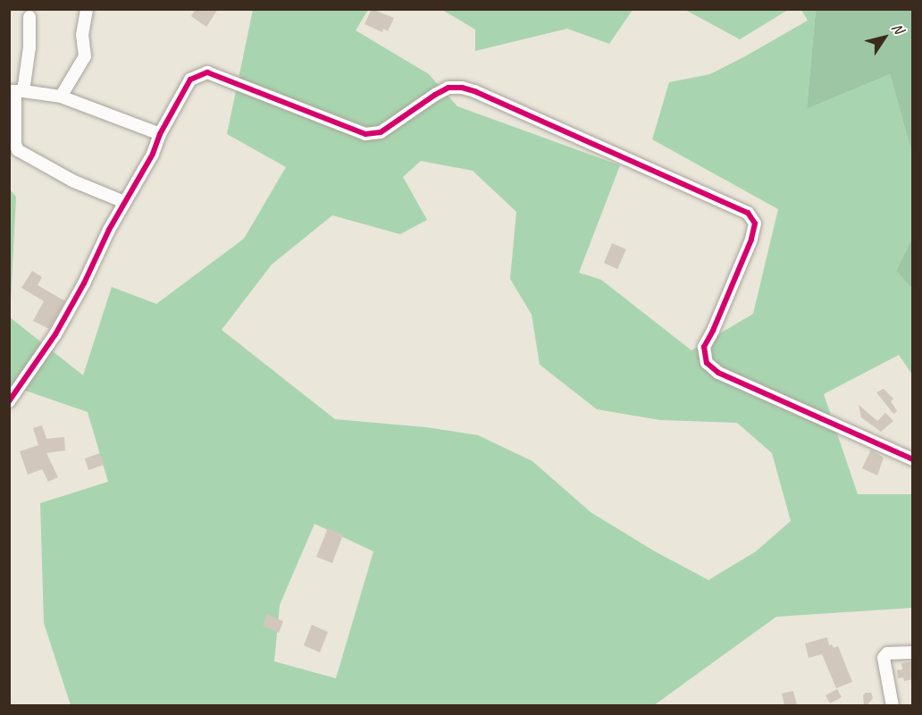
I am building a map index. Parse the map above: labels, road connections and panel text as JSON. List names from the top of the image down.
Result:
{
  "north": "top right"
}
